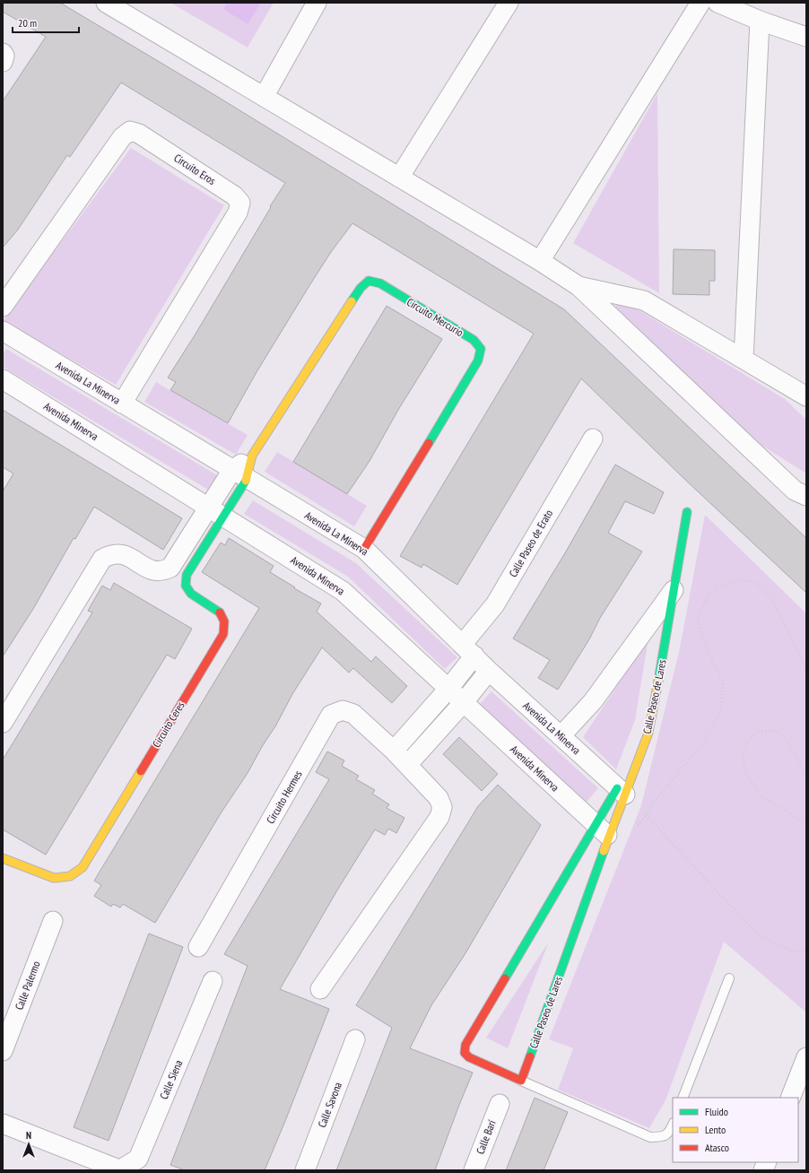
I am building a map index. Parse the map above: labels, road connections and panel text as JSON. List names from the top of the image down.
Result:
{
  "streets": {
    "street": [
      "Circuito Eros",
      "Circuito Mercurio",
      "Avenida La Minerva",
      "Avenida Minerva",
      "Calle Paseo de Erato",
      "Calle Paseo de Lares",
      "Circuito Ceres",
      "Circuito Hermes",
      "Calle Palermo",
      "Calle Siena",
      "Calle Savona",
      "Calle Barí"
    ]
  },
  "crossings": [
    ["Circuito Eros", "Avenida La Minerva"],
    ["Circuito Mercurio", "Avenida La Minerva"],
    ["Circuito Mercurio", "Avenida Minerva"],
    ["Circuito Mercurio", "Circuito Ceres"],
    ["Avenida La Minerva", "Calle Paseo de Erato"],
    ["Avenida La Minerva", "Calle Paseo de Lares"],
    ["Avenida Minerva", "Calle Paseo de Lares"],
    ["Avenida Minerva", "Circuito Ceres"]
  ],
  "legend": ["Fluido", "Lento", "Atasco"],
  "scale_bar": "20 m",
  "north": "top"
}
